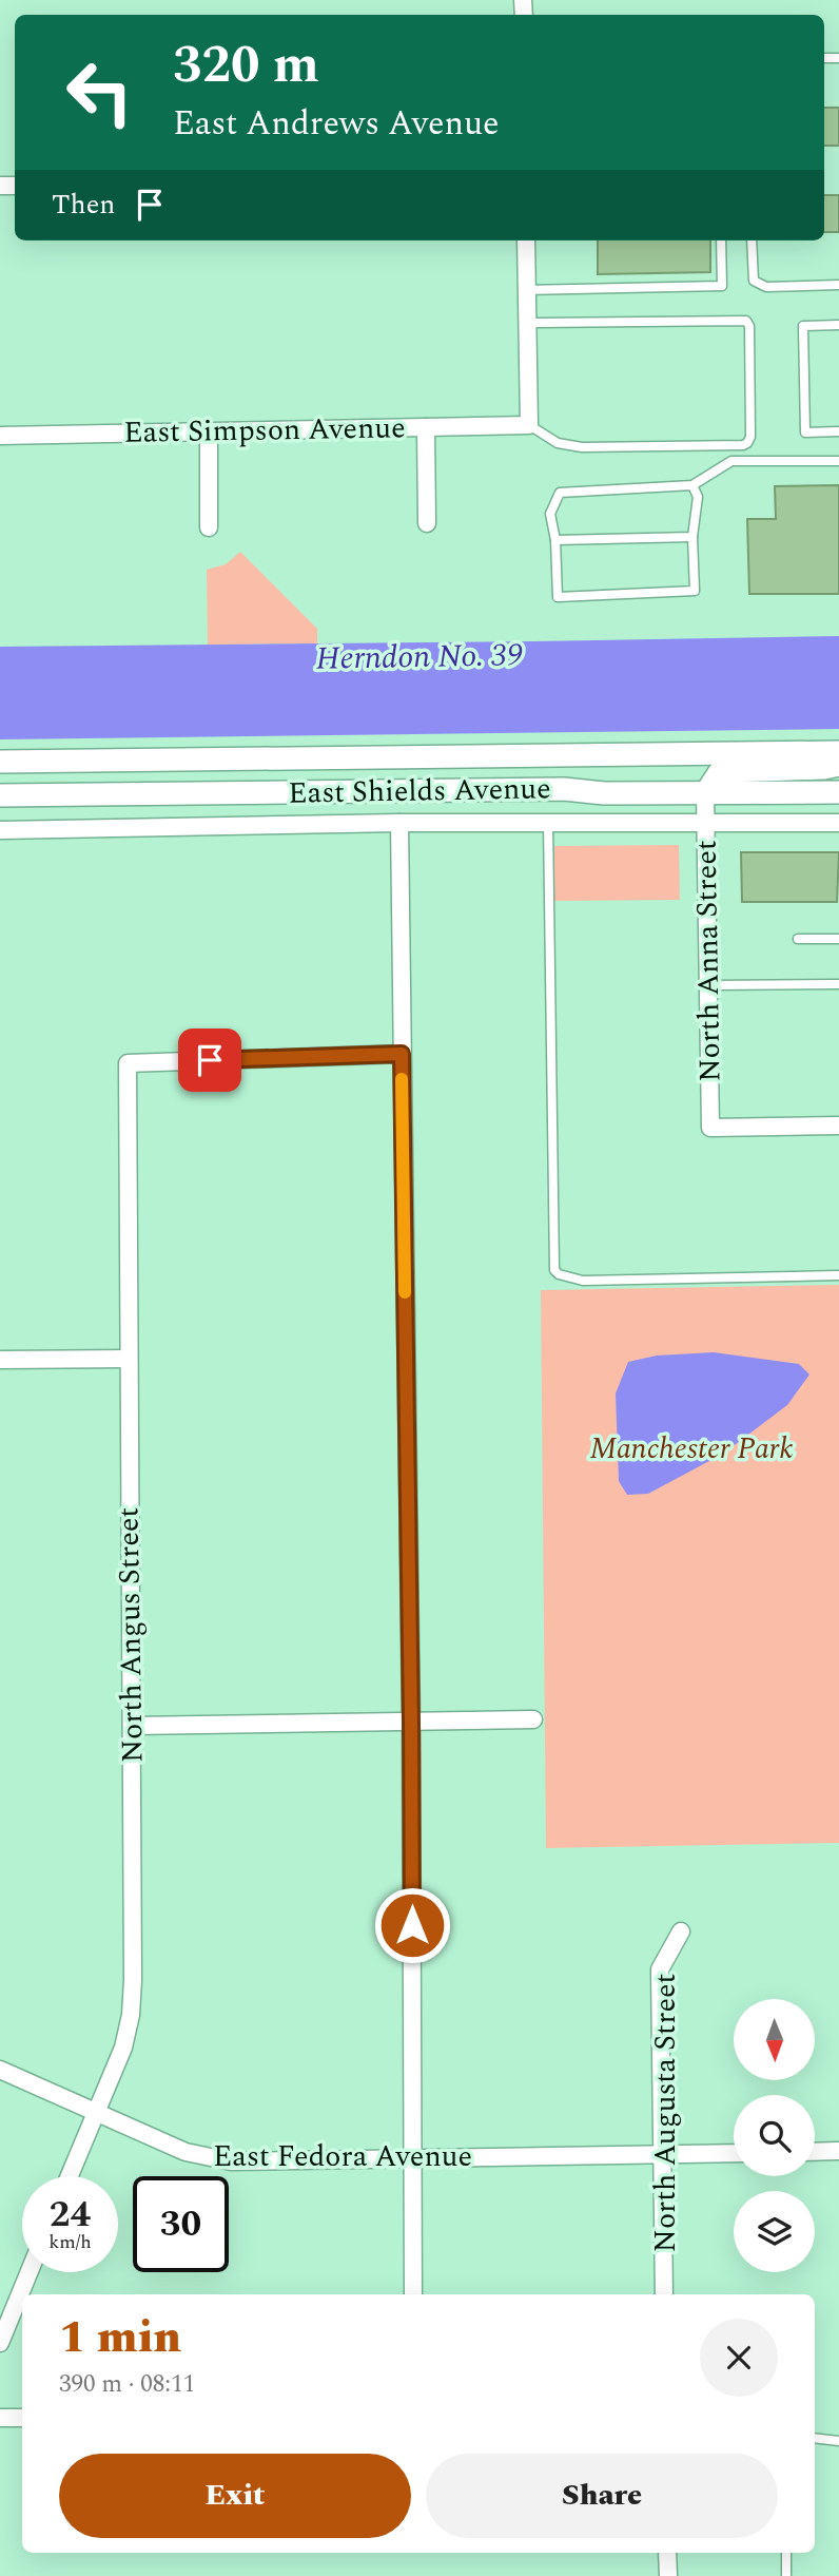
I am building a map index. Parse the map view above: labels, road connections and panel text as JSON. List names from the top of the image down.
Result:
{
  "streets": {
    "main road": ["East Shields Avenue"],
    "street": [
      "East Simpson Avenue",
      "North Anna Street",
      "North Angus Street",
      "North Augusta Street",
      "East Fedora Avenue"
    ]
  },
  "crossings": [
    ["East Shields Avenue", "North Anna Street"],
    ["North Angus Street", "East Fedora Avenue"],
    ["North Augusta Street", "East Fedora Avenue"]
  ],
  "water": ["Herndon No. 39"],
  "parks": ["Manchester Park"],
  "north": "bottom",
  "page": {
    "turn": ["320 m", "East Andrews Avenue"],
    "then": "Then",
    "speed": "24 km/h",
    "limit": "30",
    "heading": ["1 min", "390 m · 08:11"],
    "buttons": ["Exit", "Share"]
  }
}
